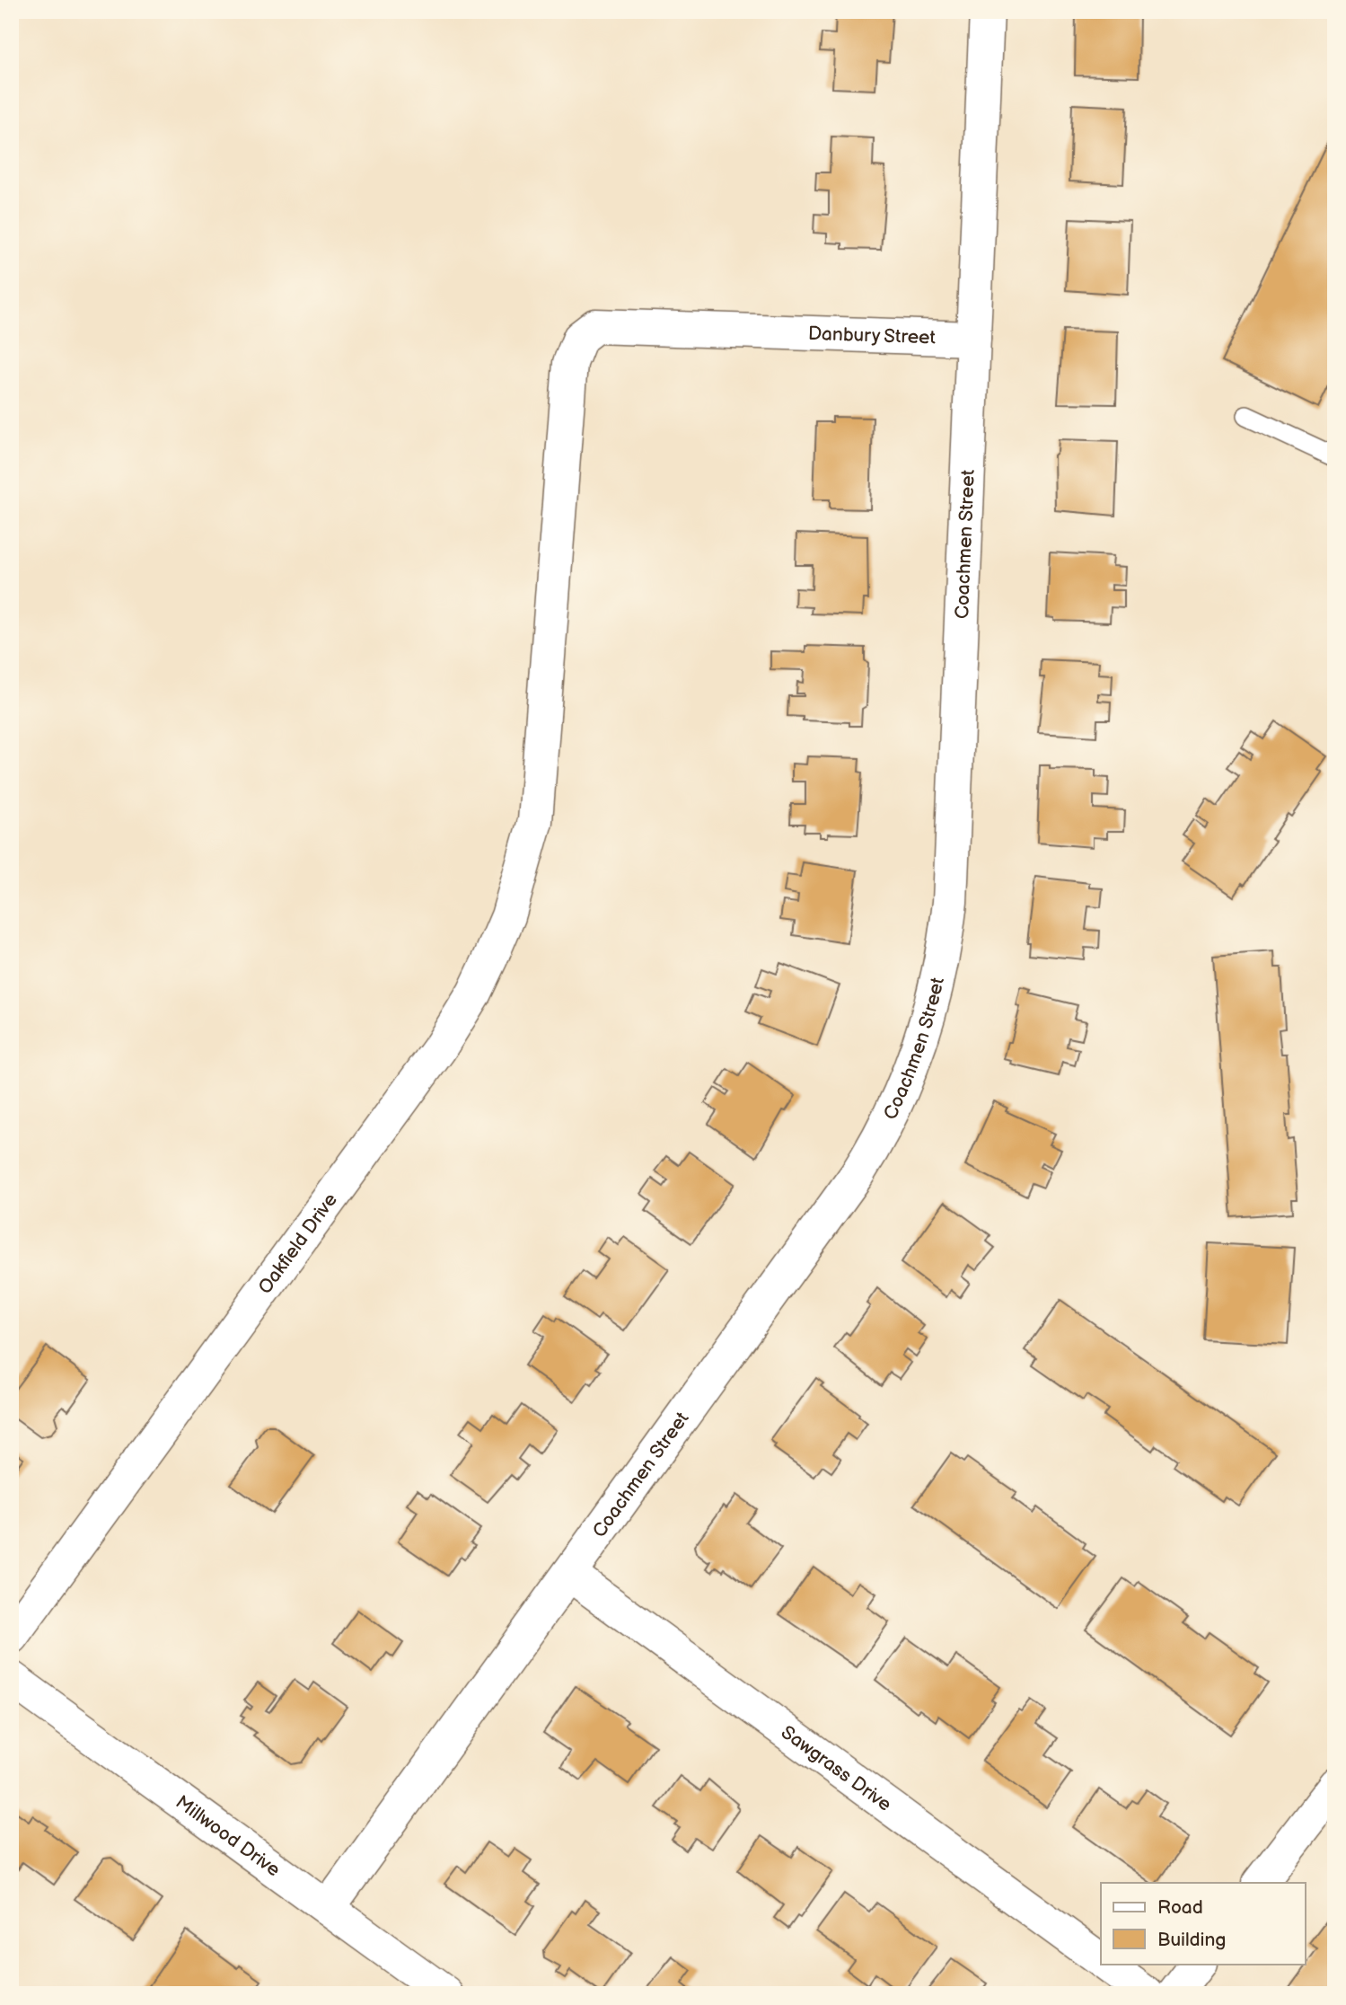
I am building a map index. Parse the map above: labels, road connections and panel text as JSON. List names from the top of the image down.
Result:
{
  "streets": {
    "street": [
      "Danbury Street",
      "Coachmen Street",
      "Oakfield Drive",
      "Sawgrass Drive",
      "Millwood Drive"
    ]
  },
  "crossings": [
    ["Danbury Street", "Coachmen Street"],
    ["Danbury Street", "Oakfield Drive"],
    ["Coachmen Street", "Sawgrass Drive"],
    ["Coachmen Street", "Millwood Drive"]
  ],
  "legend": ["Road", "Building"]
}
